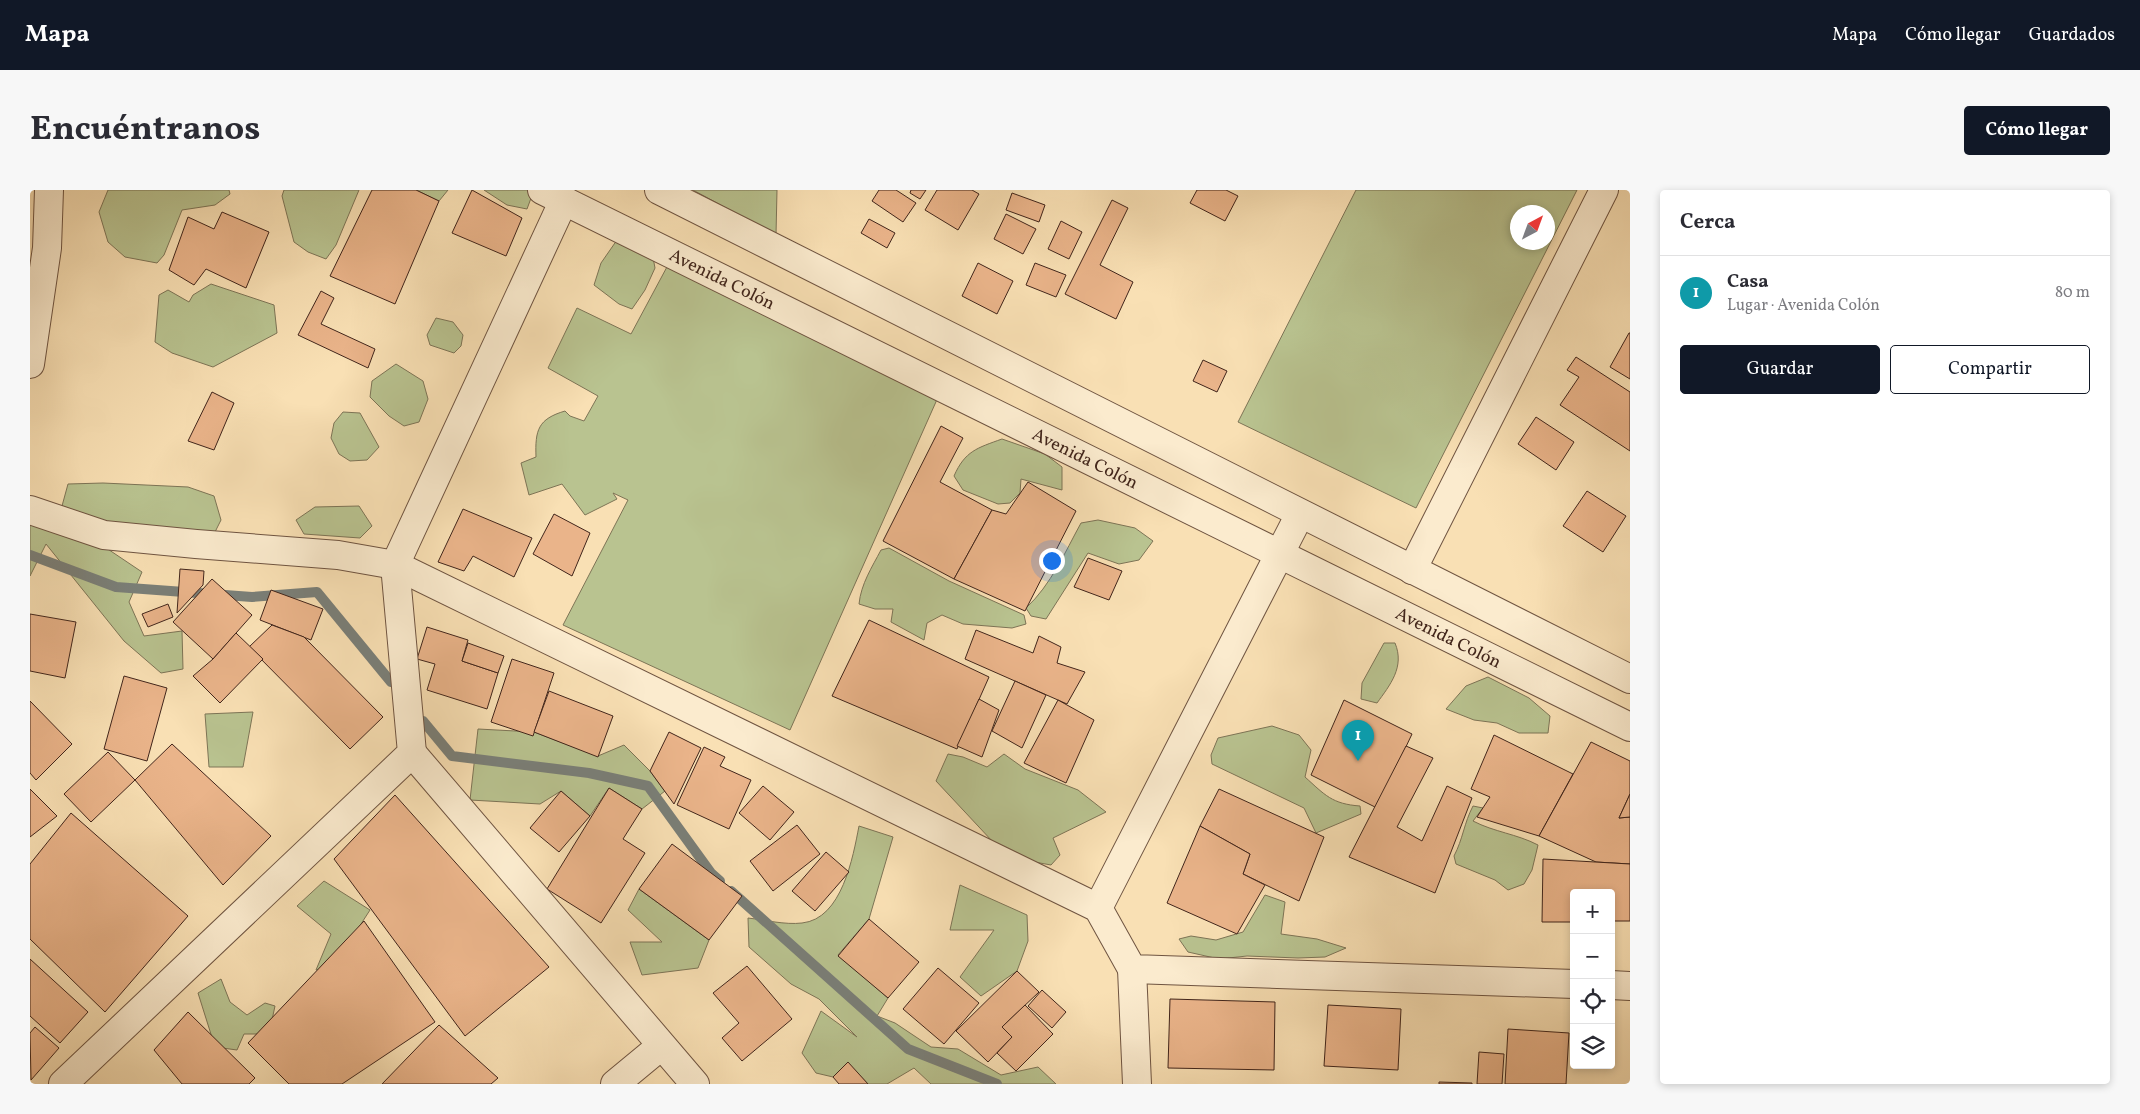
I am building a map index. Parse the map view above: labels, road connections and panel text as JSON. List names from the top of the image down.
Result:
{
  "streets": {
    "street": ["Avenida Colón"]
  },
  "north": "top right",
  "page": {
    "header": "Mapa",
    "nav": ["Mapa", "Cómo llegar", "Guardados"],
    "title": "Encuéntranos",
    "buttons": [
      "Cómo llegar",
      ["Guardar", "Compartir"]
    ],
    "heading": "Cerca",
    "list": [
      {
        "mark": "1",
        "name": "Casa",
        "note": "Lugar · Avenida Colón",
        "value": "80 m"
      }
    ],
    "pins": "1",
    "map_buttons": ["+", "−"]
  }
}
